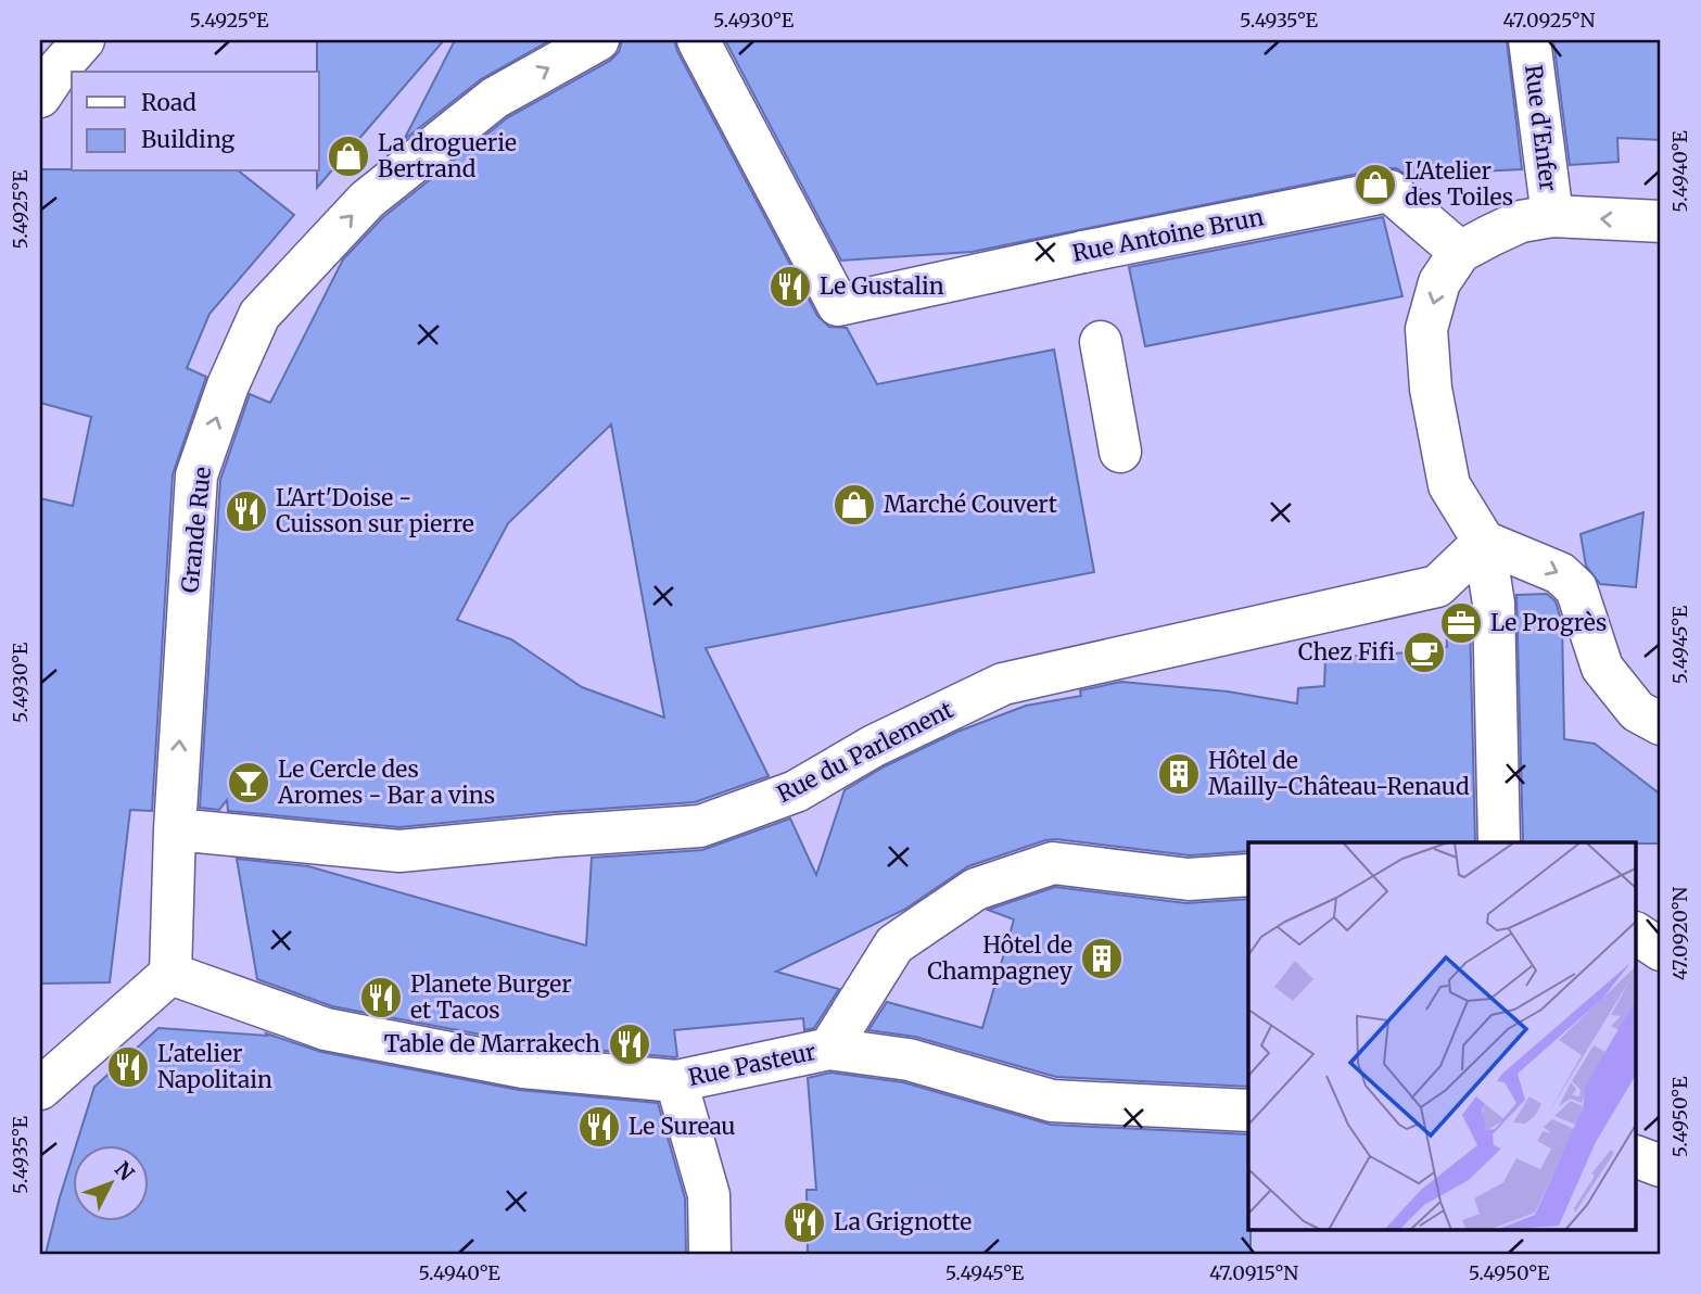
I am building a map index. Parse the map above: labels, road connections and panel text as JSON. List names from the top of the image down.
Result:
{
  "streets": {
    "street": [
      "Rue d'Enfer",
      "Rue Antoine Brun",
      "Grande Rue",
      "Rue du Parlement",
      "Rue Pasteur"
    ]
  },
  "crossings": [
    ["Grande Rue", "Rue du Parlement"],
    ["Grande Rue", "Rue Pasteur"]
  ],
  "one_way": ["Grande Rue"],
  "places": {
    "shop": ["La droguerie Bertrand", "L'Atelier des Toiles", "Marché Couvert"],
    "restaurant": [
      "Le Gustalin",
      "L'Art'Doise - Cuisson sur pierre",
      "Planete Burger et Tacos",
      "Table de Marrakech",
      "L'atelier Napolitain",
      "Le Sureau",
      "La Grignotte"
    ],
    "office": ["Le Progrès"],
    "cafe": ["Chez Fifi"],
    "building": ["Hôtel de Mailly-Château-Renaud", "Hôtel de Champagney"],
    "bar": ["Le Cercle des Aromes - Bar a vins"]
  },
  "legend": ["Road", "Building"],
  "north": "top right",
  "coordinates": [
    "5.4925°E",
    "5.4930°E",
    "5.4935°E",
    "47.0925°N",
    "5.4940°E",
    "5.4945°E",
    "47.0920°N",
    "5.4950°E",
    "47.0915°N"
  ]
}
